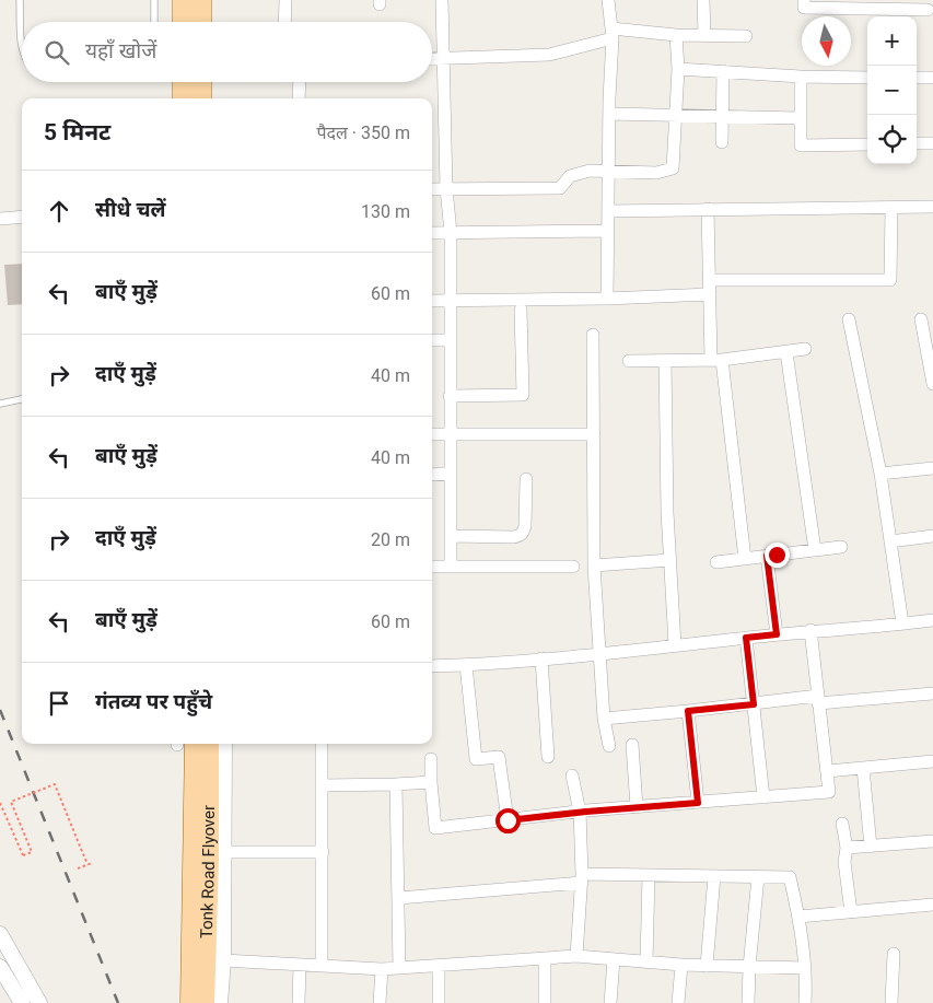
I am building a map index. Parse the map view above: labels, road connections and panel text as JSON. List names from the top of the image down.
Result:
{
  "streets": {
    "main road": ["Tonk Road Flyover"]
  },
  "north": "bottom",
  "page": {
    "map_buttons": ["+", "−"],
    "search": "यहाँ खोजें",
    "heading": ["5 मिनट", "पैदल · 350 m"],
    "list": [
      ["सीधे चलें", "130 m"],
      ["बाएँ मुड़ें", "60 m"],
      ["दाएँ मुड़ें", "40 m"],
      ["बाएँ मुड़ें", "40 m"],
      ["दाएँ मुड़ें", "20 m"],
      ["बाएँ मुड़ें", "60 m"],
      "गंतव्य पर पहुँचे"
    ]
  }
}
